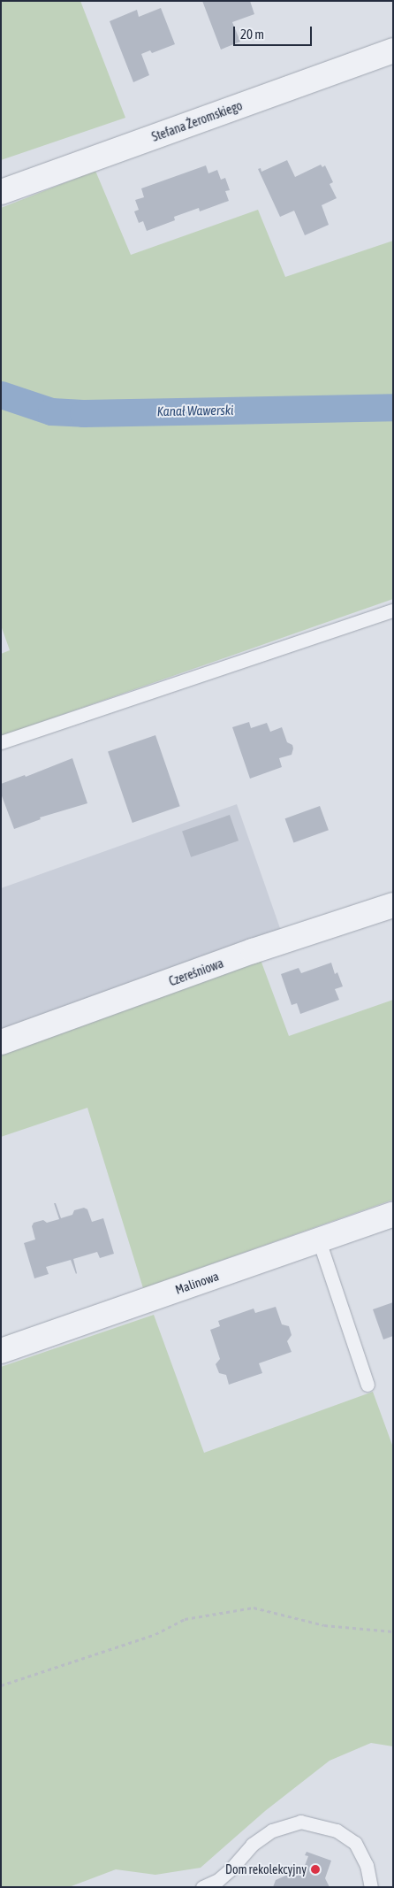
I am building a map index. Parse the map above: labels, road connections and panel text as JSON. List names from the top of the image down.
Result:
{
  "streets": {
    "street": ["Stefana Żeromskiego", "Czereśniowa", "Malinowa"]
  },
  "water": ["Kanał Wawerski"],
  "places": ["Dom rekolekcyjny"],
  "scale_bar": "20 m"
}
